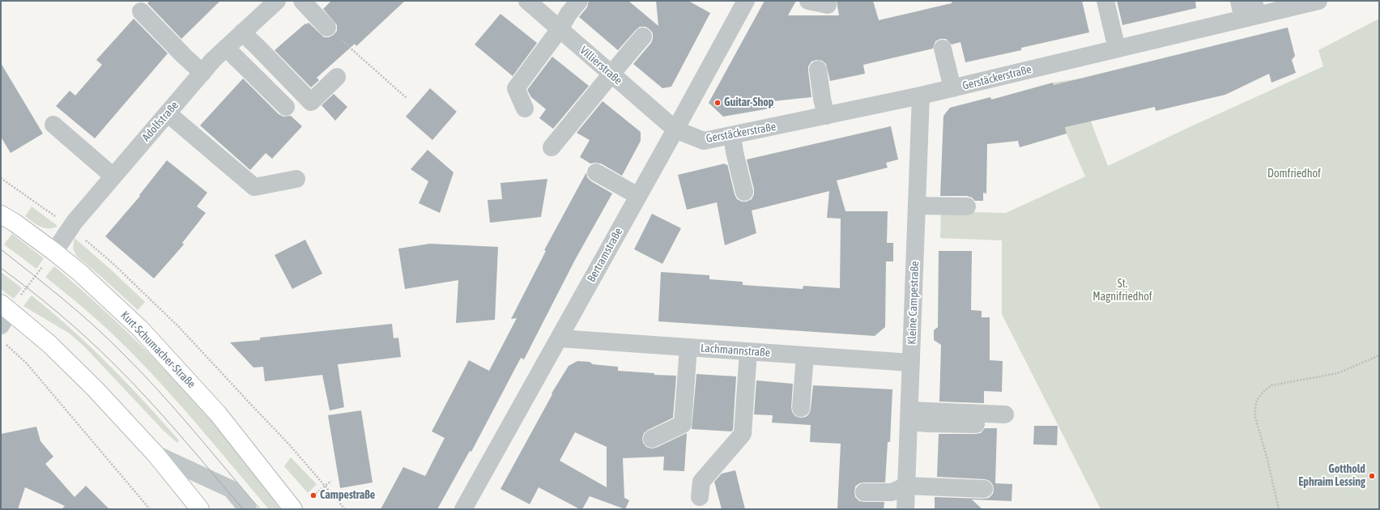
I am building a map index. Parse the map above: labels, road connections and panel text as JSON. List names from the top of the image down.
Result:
{
  "streets": {
    "main road": ["Kurt-Schumacher-Straße"],
    "street": [
      "Villierstraße",
      "Gerstäckerstraße",
      "Adolfstraße",
      "Bertramstraße",
      "Kleine Campestraße",
      "Lachmannstraße"
    ]
  },
  "crossings": [
    ["Villierstraße", "Gerstäckerstraße"],
    ["Villierstraße", "Bertramstraße"],
    ["Gerstäckerstraße", "Bertramstraße"],
    ["Gerstäckerstraße", "Kleine Campestraße"],
    ["Adolfstraße", "Kurt-Schumacher-Straße"],
    ["Bertramstraße", "Lachmannstraße"],
    ["Kleine Campestraße", "Lachmannstraße"]
  ],
  "parks": ["Domfriedhof", "St. Magnifriedhof"],
  "places": ["Guitar-Shop", "Gotthold Ephraim Lessing", "Campestraße"]
}
